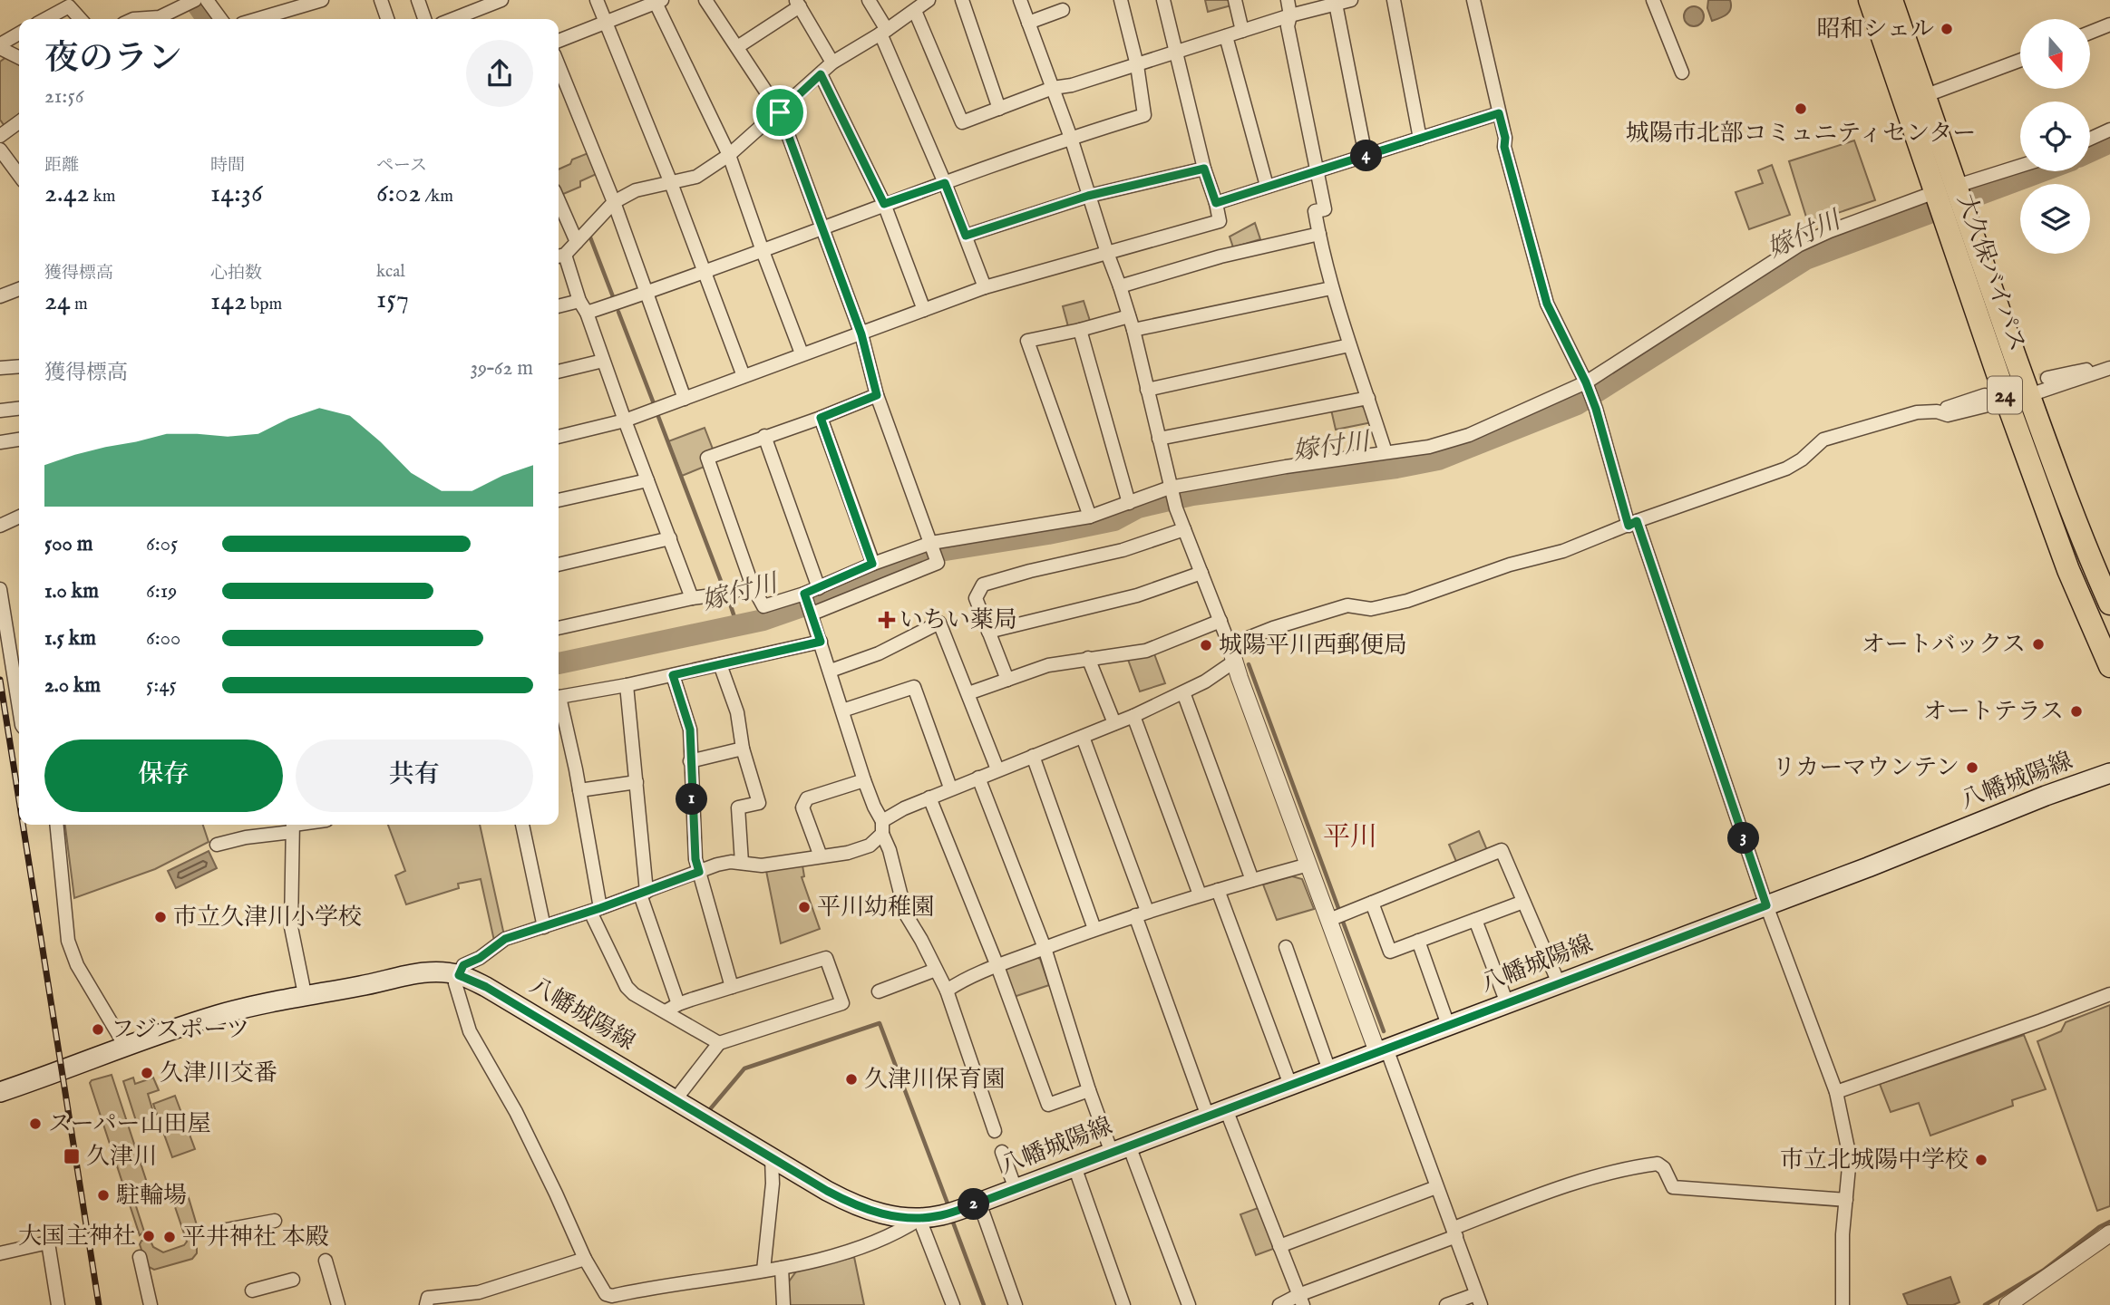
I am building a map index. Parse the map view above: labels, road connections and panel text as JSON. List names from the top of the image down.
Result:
{
  "streets": {
    "highway": ["大久保バイパス", "24"],
    "main road": ["八幡城陽線"]
  },
  "districts": ["平川"],
  "water": ["嫁付川"],
  "places": {
    "other": [
      "昭和シェル",
      "城陽市北部コミュニティセンター",
      "オートバックス",
      "城陽平川西郵便局",
      "オートテラス",
      "リカーマウンテン",
      "平川幼稚園",
      "市立久津川小学校",
      "フジスポーツ",
      "久津川交番",
      "久津川保育園",
      "スーパー山田屋",
      "市立北城陽中学校",
      "駐輪場",
      "大国主神社",
      "平井神社 本殿"
    ],
    "health": ["いちい薬局"],
    "transit": ["久津川"]
  },
  "north": "bottom",
  "page": {
    "heading": ["夜のラン", "21:56"],
    "stats": [
      ["距離", "2.42 km"],
      ["時間", "14:36"],
      ["ペース", "6:02 /km"],
      ["獲得標高", "24 m"],
      ["心拍数", "142 bpm"],
      ["kcal", "157"]
    ],
    "pins": [
      "4",
      "1",
      "3",
      "2"
    ],
    "chart": ["獲得標高", "39–62 m"],
    "list": [
      {
        "name": "500 m",
        "note": "6:05"
      },
      {
        "name": "1.0 km",
        "note": "6:19"
      },
      {
        "name": "1.5 km",
        "note": "6:00"
      },
      {
        "name": "2.0 km",
        "note": "5:45"
      }
    ],
    "buttons": ["保存", "共有"]
  }
}
